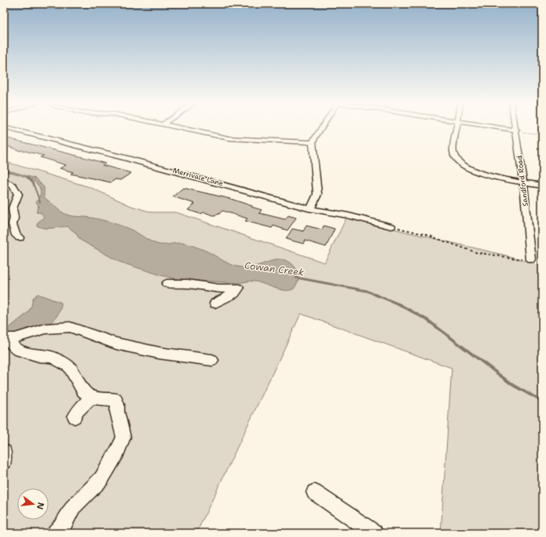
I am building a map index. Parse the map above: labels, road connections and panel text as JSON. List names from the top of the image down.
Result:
{
  "streets": {
    "street": ["Merrivale Lane", "Sandford Road"]
  },
  "water": ["Cowan Creek"],
  "north": "right"
}
